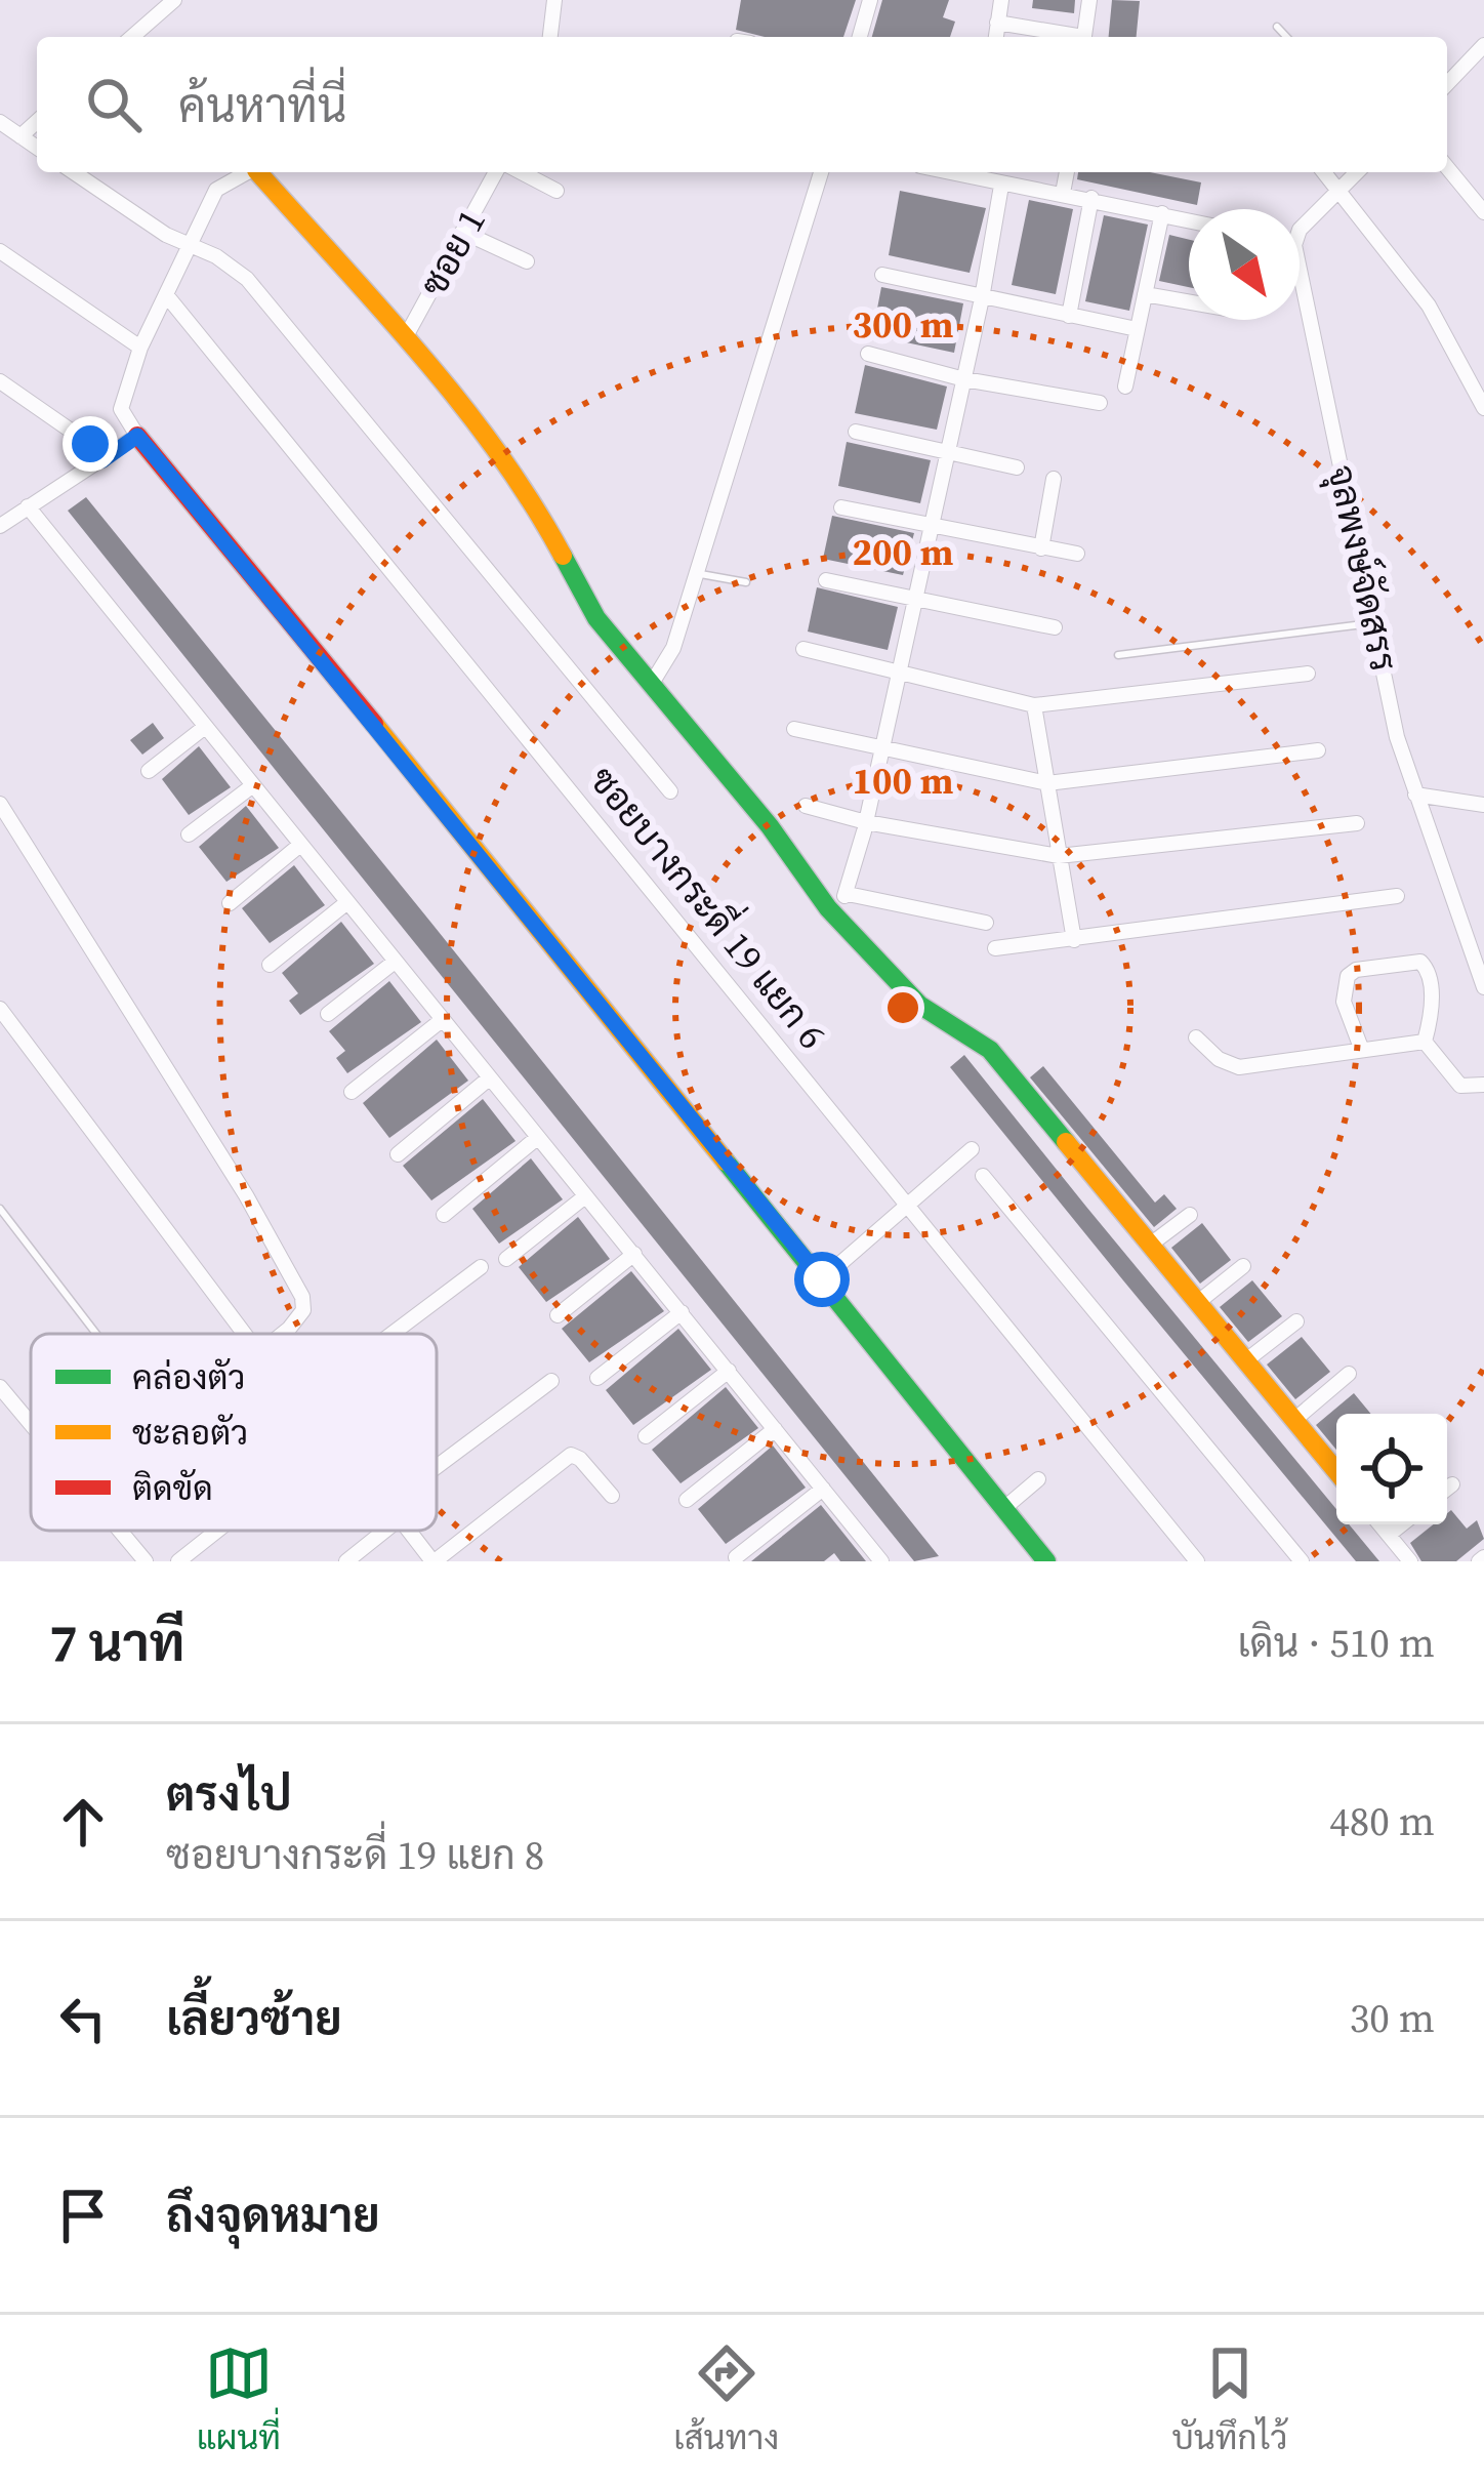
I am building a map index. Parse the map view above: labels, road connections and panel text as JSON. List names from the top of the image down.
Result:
{
  "streets": {
    "street": ["ซอย 1", "จุลพงษ์จัดสรร", "ซอยบางกระดี่ 19 แยก 6"]
  },
  "legend": ["คล่องตัว", "ชะลอตัว", "ติดขัด"],
  "north": "bottom right",
  "page": {
    "search": "ค้นหาที่นี่",
    "heading": ["7 นาที", "เดิน · 510 m"],
    "list": [
      ["ตรงไป", "ซอยบางกระดี่ 19 แยก 8", "480 m"],
      ["เลี้ยวซ้าย", "30 m"],
      "ถึงจุดหมาย"
    ],
    "nav": ["แผนที่", "เส้นทาง", "บันทึกไว้"]
  },
  "rings": ["300 m", "200 m", "100 m"]
}
